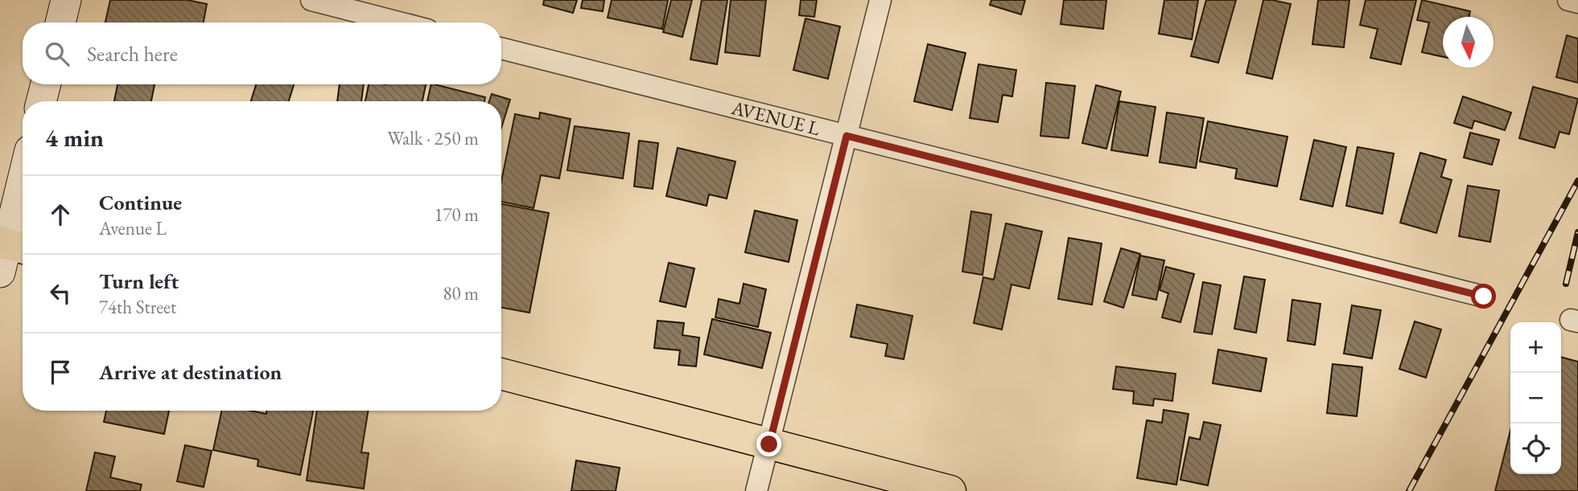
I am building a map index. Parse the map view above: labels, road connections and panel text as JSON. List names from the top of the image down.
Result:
{
  "streets": {
    "street": ["AVENUE L"]
  },
  "north": "bottom",
  "page": {
    "search": "Search here",
    "heading": ["4 min", "Walk · 250 m"],
    "list": [
      ["Continue", "Avenue L", "170 m"],
      ["Turn left", "74th Street", "80 m"],
      "Arrive at destination"
    ],
    "map_buttons": ["+", "−"]
  }
}
